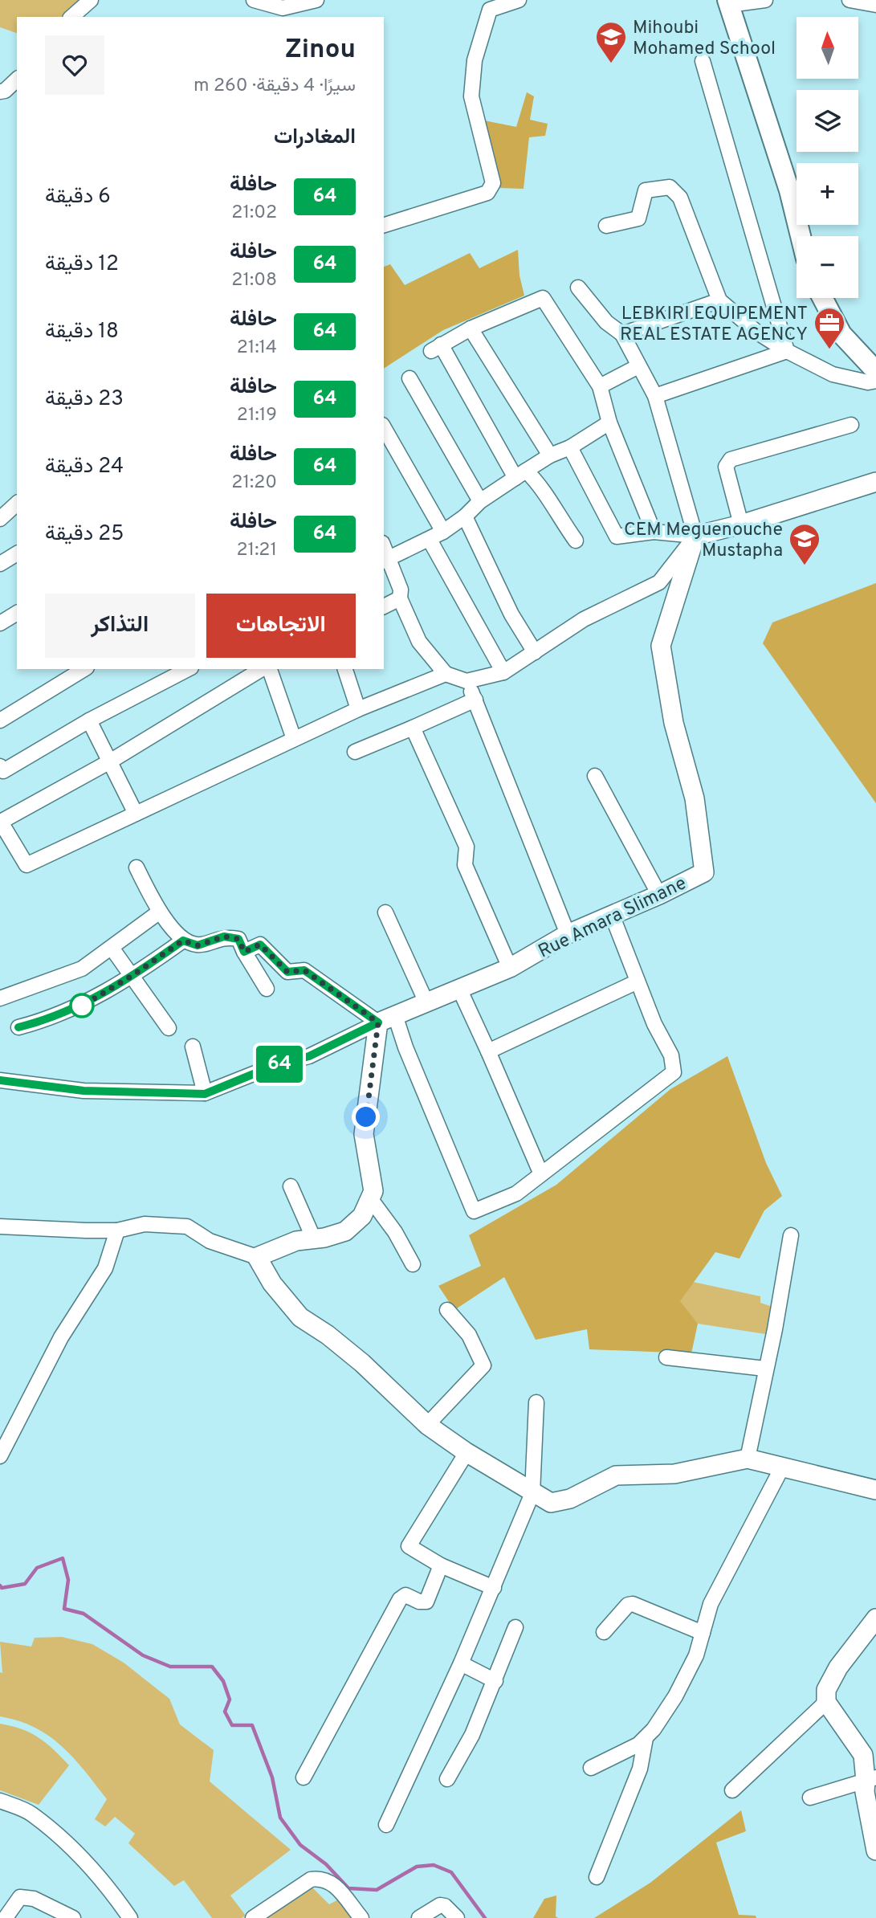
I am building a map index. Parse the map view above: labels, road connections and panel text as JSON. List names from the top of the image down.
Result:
{
  "streets": {
    "street": ["Rue Amara Slimane"]
  },
  "places": {
    "school or university": ["Mihoubi Mohamed School", "CEM Meguenouche Mustapha"],
    "office": ["LEBKIRI EQUIPEMENT REAL ESTATE AGENCY"]
  },
  "lines": ["bus line 64"],
  "north": "top",
  "page": {
    "on_map": "64",
    "map_buttons": ["+", "−"],
    "heading": [
      ["Zinou", "سيرًا · 4 دقيقة · 260 m"],
      "المغادرات"
    ],
    "list": [
      {
        "mark": "64",
        "name": "حافلة",
        "note": "21:02",
        "value": "6 دقيقة"
      },
      {
        "mark": "64",
        "name": "حافلة",
        "note": "21:08",
        "value": "12 دقيقة"
      },
      {
        "mark": "64",
        "name": "حافلة",
        "note": "21:14",
        "value": "18 دقيقة"
      },
      {
        "mark": "64",
        "name": "حافلة",
        "note": "21:19",
        "value": "23 دقيقة"
      },
      {
        "mark": "64",
        "name": "حافلة",
        "note": "21:20",
        "value": "24 دقيقة"
      },
      {
        "mark": "64",
        "name": "حافلة",
        "note": "21:21",
        "value": "25 دقيقة"
      }
    ],
    "buttons": ["الاتجاهات", "التذاكر"]
  }
}
